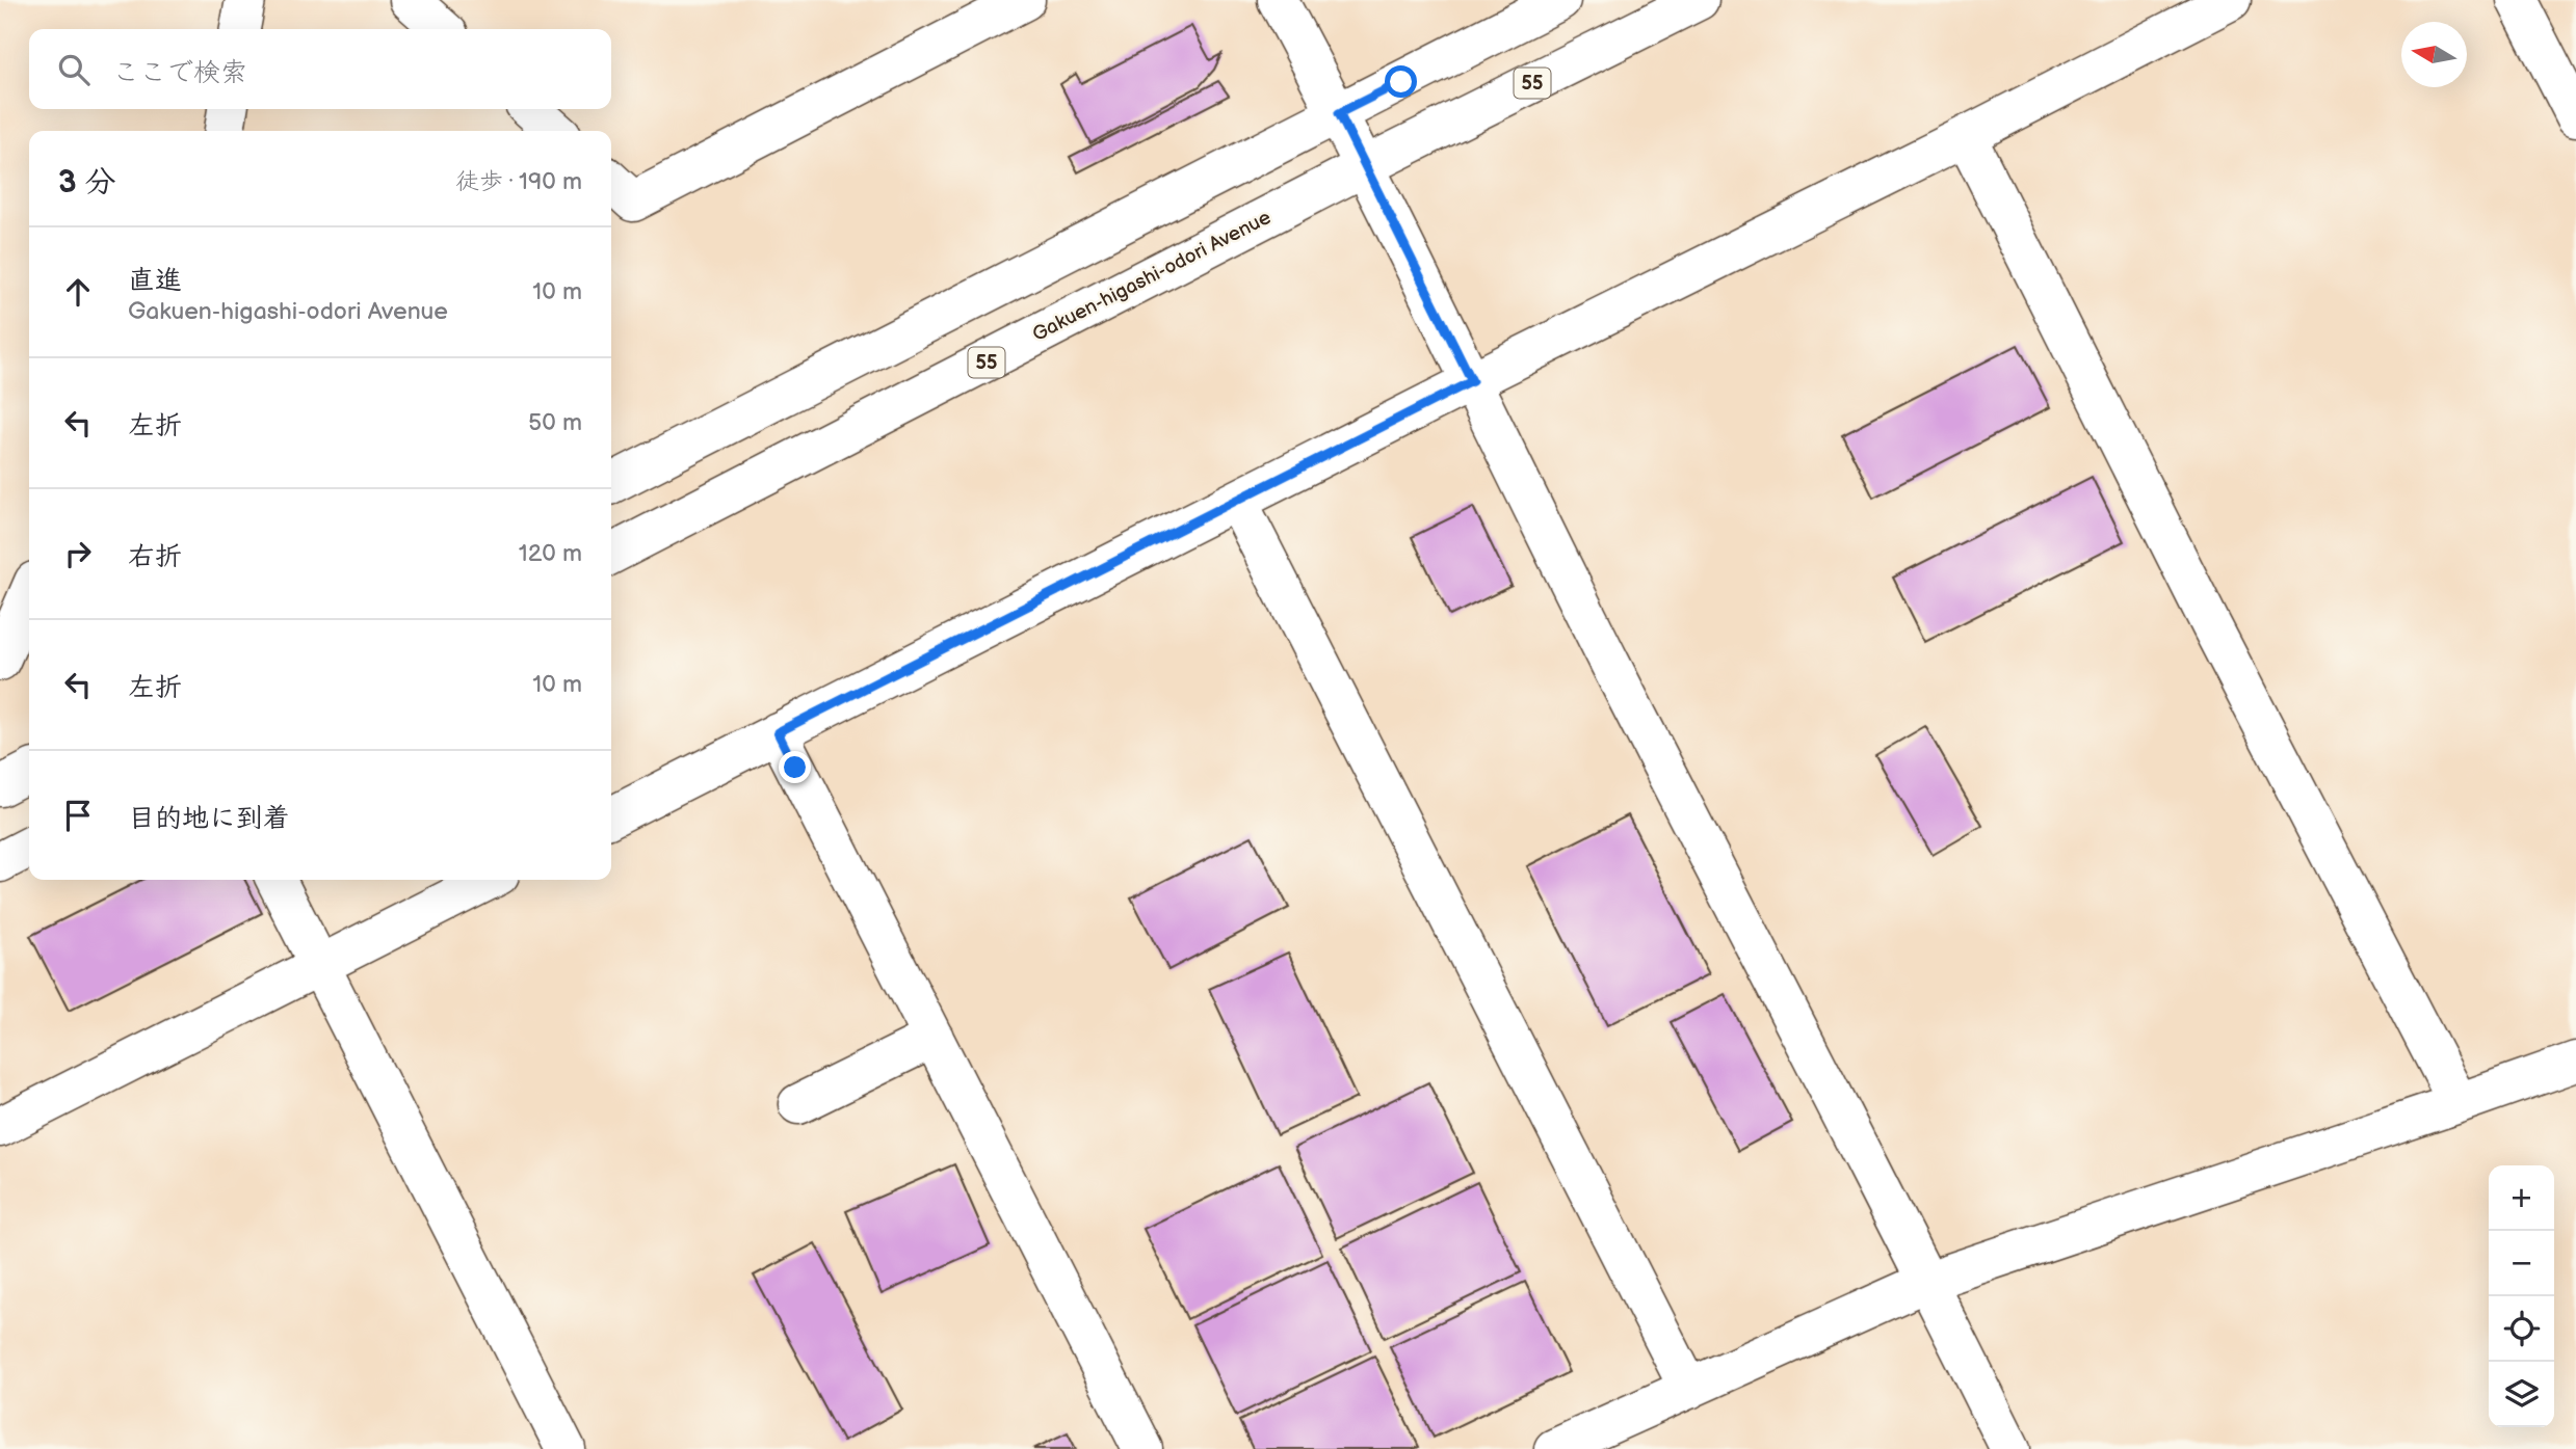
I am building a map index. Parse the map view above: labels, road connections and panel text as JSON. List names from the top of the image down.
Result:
{
  "streets": {
    "street": ["55", "Gakuen-higashi-odori Avenue"]
  },
  "north": "left",
  "page": {
    "search": "ここで検索",
    "heading": ["3 分", "徒歩 · 190 m"],
    "list": [
      ["直進", "Gakuen-higashi-odori Avenue", "10 m"],
      ["左折", "50 m"],
      ["右折", "120 m"],
      ["左折", "10 m"],
      "目的地に到着"
    ],
    "map_buttons": ["+", "−"]
  }
}
